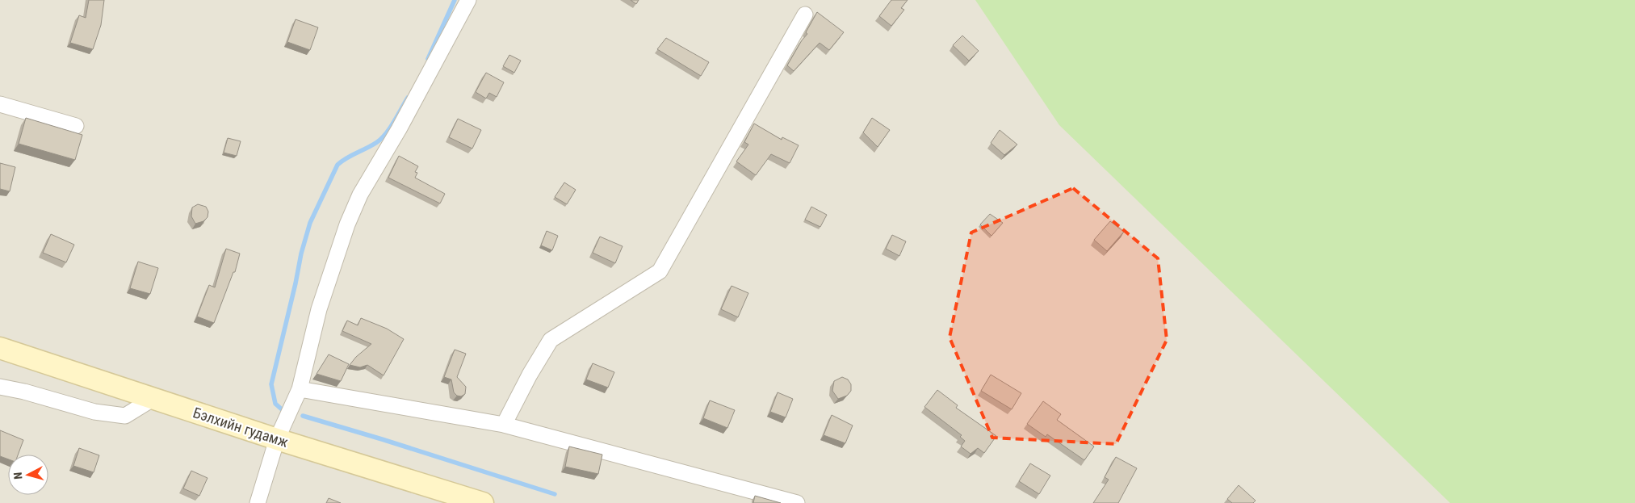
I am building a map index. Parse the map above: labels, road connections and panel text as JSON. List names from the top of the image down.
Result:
{
  "streets": {
    "main road": ["Бэлхийн гудамж"]
  },
  "north": "left"
}
